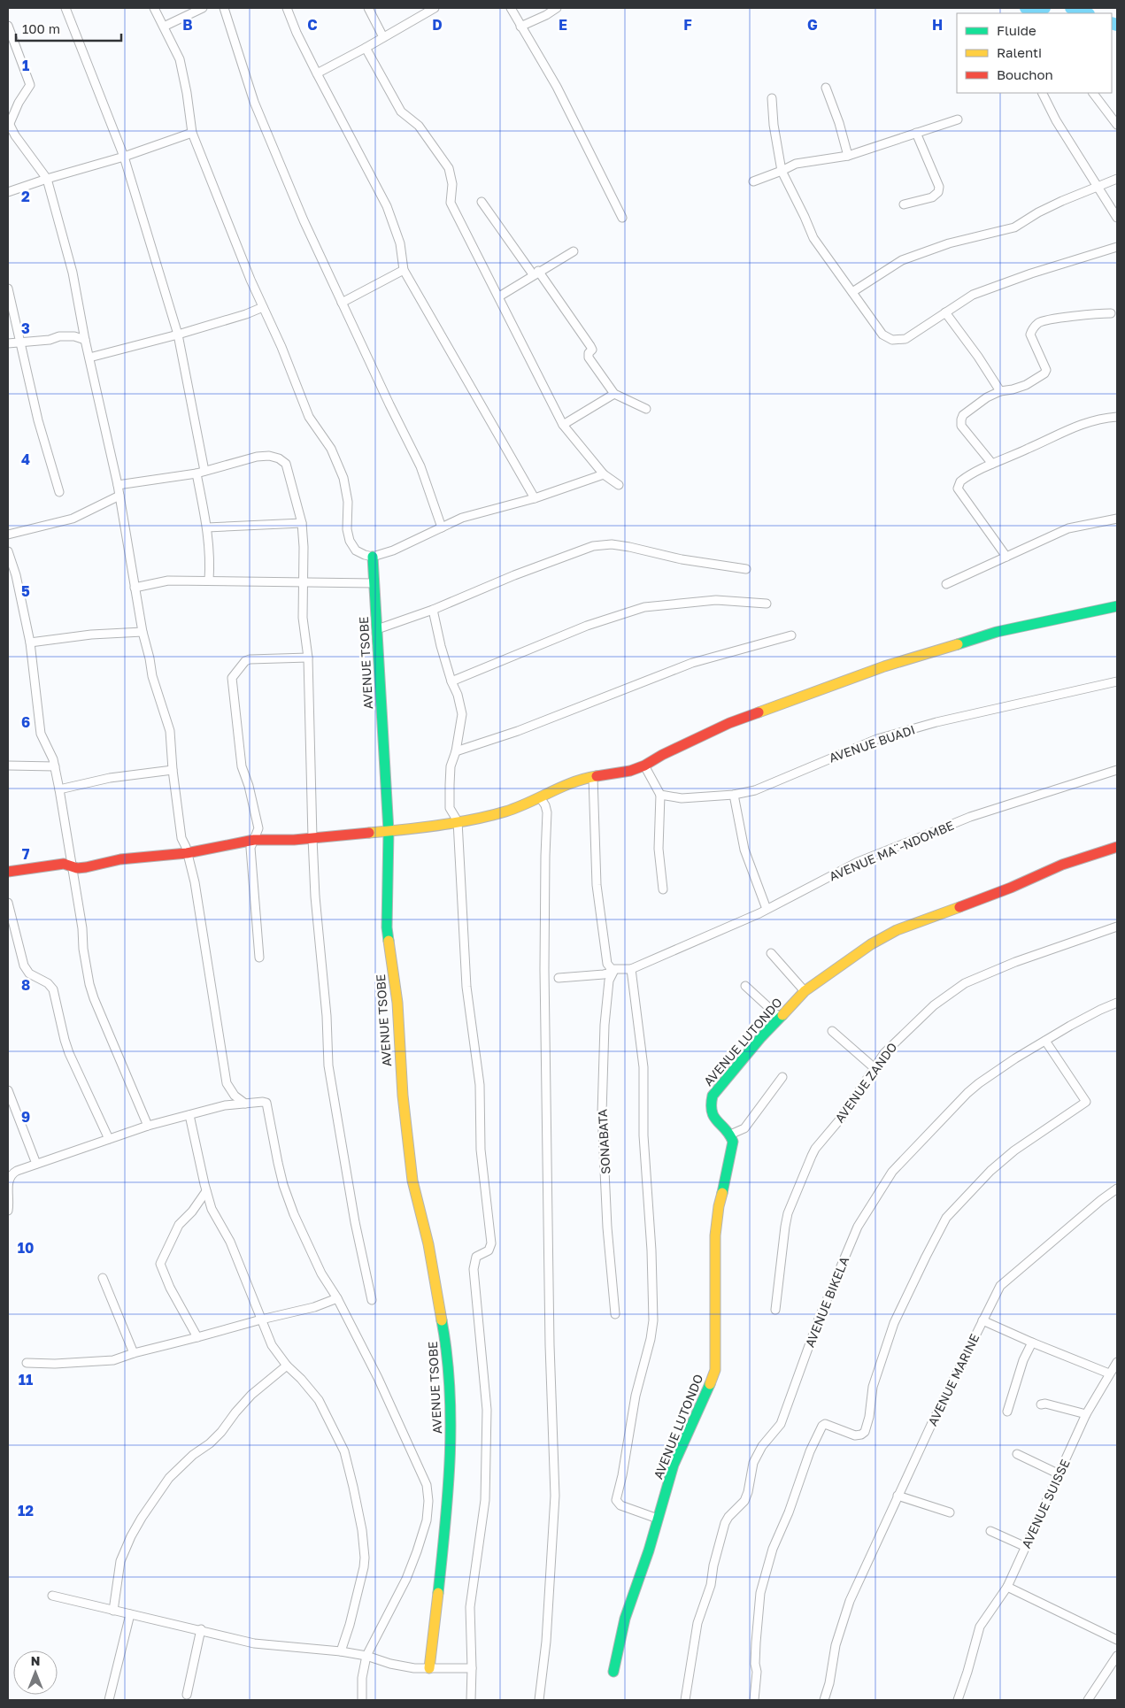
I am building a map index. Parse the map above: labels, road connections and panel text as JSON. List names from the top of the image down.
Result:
{
  "streets": {
    "street": [
      "AVENUE TSOBE",
      "AVENUE BUADI",
      "AVENUE MA¨-NDOMBE",
      "AVENUE LUTONDO",
      "AVENUE ZANDO",
      "SONABATA",
      "AVENUE BIKELA",
      "AVENUE MARINE",
      "AVENUE SUISSE"
    ]
  },
  "legend": ["Fluide", "Ralenti", "Bouchon"],
  "scale_bar": "100 m",
  "north": "top",
  "grid": {
    "columns": [
      "B",
      "C",
      "D",
      "E",
      "F",
      "G",
      "H"
    ],
    "rows": [
      "1",
      "2",
      "3",
      "4",
      "5",
      "6",
      "7",
      "8",
      "9",
      "10",
      "11",
      "12"
    ]
  }
}
